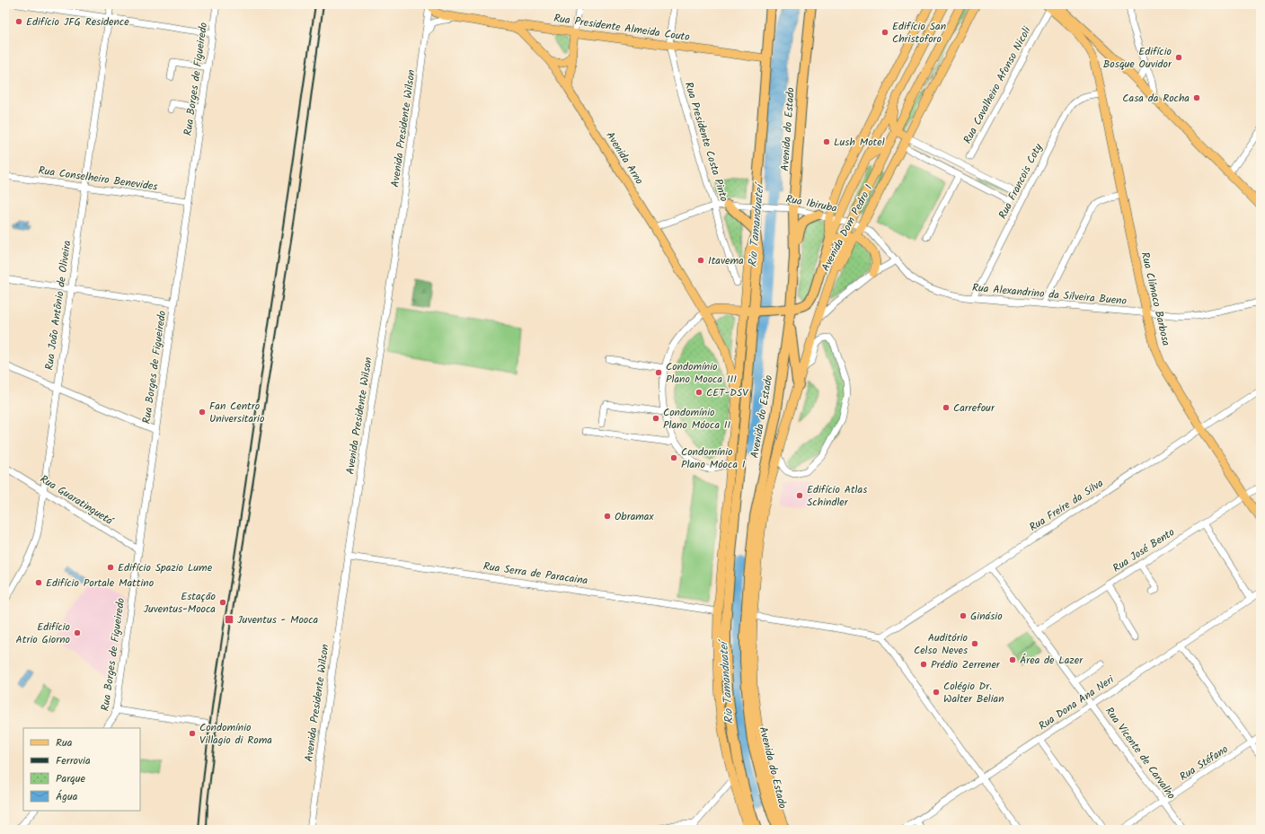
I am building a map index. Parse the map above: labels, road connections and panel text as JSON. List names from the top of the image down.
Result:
{
  "streets": {
    "highway": ["Avenida do Estado"],
    "main road": [
      "Rua Presidente Almeida Couto",
      "Avenida Arno",
      "Avenida Dom Pedro I",
      "Rua Clímaco Barbosa"
    ],
    "street": [
      "Rua Borges de Figueiredo",
      "Rua Cavalheiro Afonso Nicoli",
      "Avenida Presidente Wilson",
      "Rua Presidente Costa Pinto",
      "Rua Conselheiro Benevides",
      "Rua Francois Coty",
      "Rua Ibiruba",
      "Rua Alexandrino da Silveira Bueno",
      "Rua João Antônio de Oliveira",
      "Rua Guaratinguetá",
      "Rua Freire da Silva",
      "Rua José Bento",
      "Rua Serra de Paracaina",
      "Rua Dona Ana Neri",
      "Rua Vicente de Carvalho",
      "Rua Stéfano"
    ]
  },
  "crossings": [
    ["Rua Presidente Almeida Couto", "Avenida Presidente Wilson"],
    ["Rua Presidente Almeida Couto", "Avenida do Estado"],
    ["Rua Presidente Almeida Couto", "Rua Presidente Costa Pinto"],
    ["Rua Presidente Almeida Couto", "Avenida Arno"],
    ["Rua Borges de Figueiredo", "Rua Conselheiro Benevides"],
    ["Rua Borges de Figueiredo", "Rua Guaratinguetá"],
    ["Rua Cavalheiro Afonso Nicoli", "Rua Clímaco Barbosa"],
    ["Avenida Presidente Wilson", "Rua Serra de Paracaina"],
    ["Avenida do Estado", "Avenida Arno"],
    ["Avenida do Estado", "Rua Ibiruba"],
    ["Avenida do Estado", "Avenida Dom Pedro I"],
    ["Avenida do Estado", "Rua Serra de Paracaina"],
    ["Rua Presidente Costa Pinto", "Rua Ibiruba"],
    ["Avenida Arno", "Rua Ibiruba"],
    ["Rua Conselheiro Benevides", "Rua João Antônio de Oliveira"],
    ["Rua Francois Coty", "Rua Alexandrino da Silveira Bueno"],
    ["Rua Francois Coty", "Rua Clímaco Barbosa"],
    ["Rua Ibiruba", "Avenida Dom Pedro I"],
    ["Rua Ibiruba", "Rua Alexandrino da Silveira Bueno"],
    ["Avenida Dom Pedro I", "Rua Alexandrino da Silveira Bueno"],
    ["Rua Alexandrino da Silveira Bueno", "Rua Clímaco Barbosa"],
    ["Rua Clímaco Barbosa", "Rua Freire da Silva"],
    ["Rua Clímaco Barbosa", "Rua José Bento"],
    ["Rua João Antônio de Oliveira", "Rua Guaratinguetá"],
    ["Rua Freire da Silva", "Rua Vicente de Carvalho"],
    ["Rua José Bento", "Rua Vicente de Carvalho"],
    ["Rua Dona Ana Neri", "Rua Vicente de Carvalho"],
    ["Rua Vicente de Carvalho", "Rua Stéfano"]
  ],
  "water": ["Rio Tamanduateí"],
  "places": {
    "other": [
      "Edifício JFG Residence",
      "Edifício San Christoforo",
      "Edifício Bosque Ouvidor",
      "Casa da Rocha",
      "Lush Motel",
      "Itavema",
      "Condomínio Plano Mooca III",
      "CET-DSV",
      "Carrefour",
      "Fan Centro Universitario",
      "Condomínio Plano Móoca II",
      "Condomínio Plano Móoca I",
      "Edifício Atlas Schindler",
      "Obramax",
      "Edifício Spazio Lume",
      "Edifício Portale Mattino",
      "Estação Juventus-Mooca",
      "Ginásio",
      "Edifício Atrio Giorno",
      "Auditório Celso Neves",
      "Área de Lazer",
      "Prédio Zerrener",
      "Colégio Dr. Walter Belian",
      "Condomínio Villagio di Roma"
    ],
    "transit": ["Juventus - Mooca"]
  },
  "legend": [
    "Rua",
    "Ferrovia",
    "Parque",
    "Água"
  ]
}
